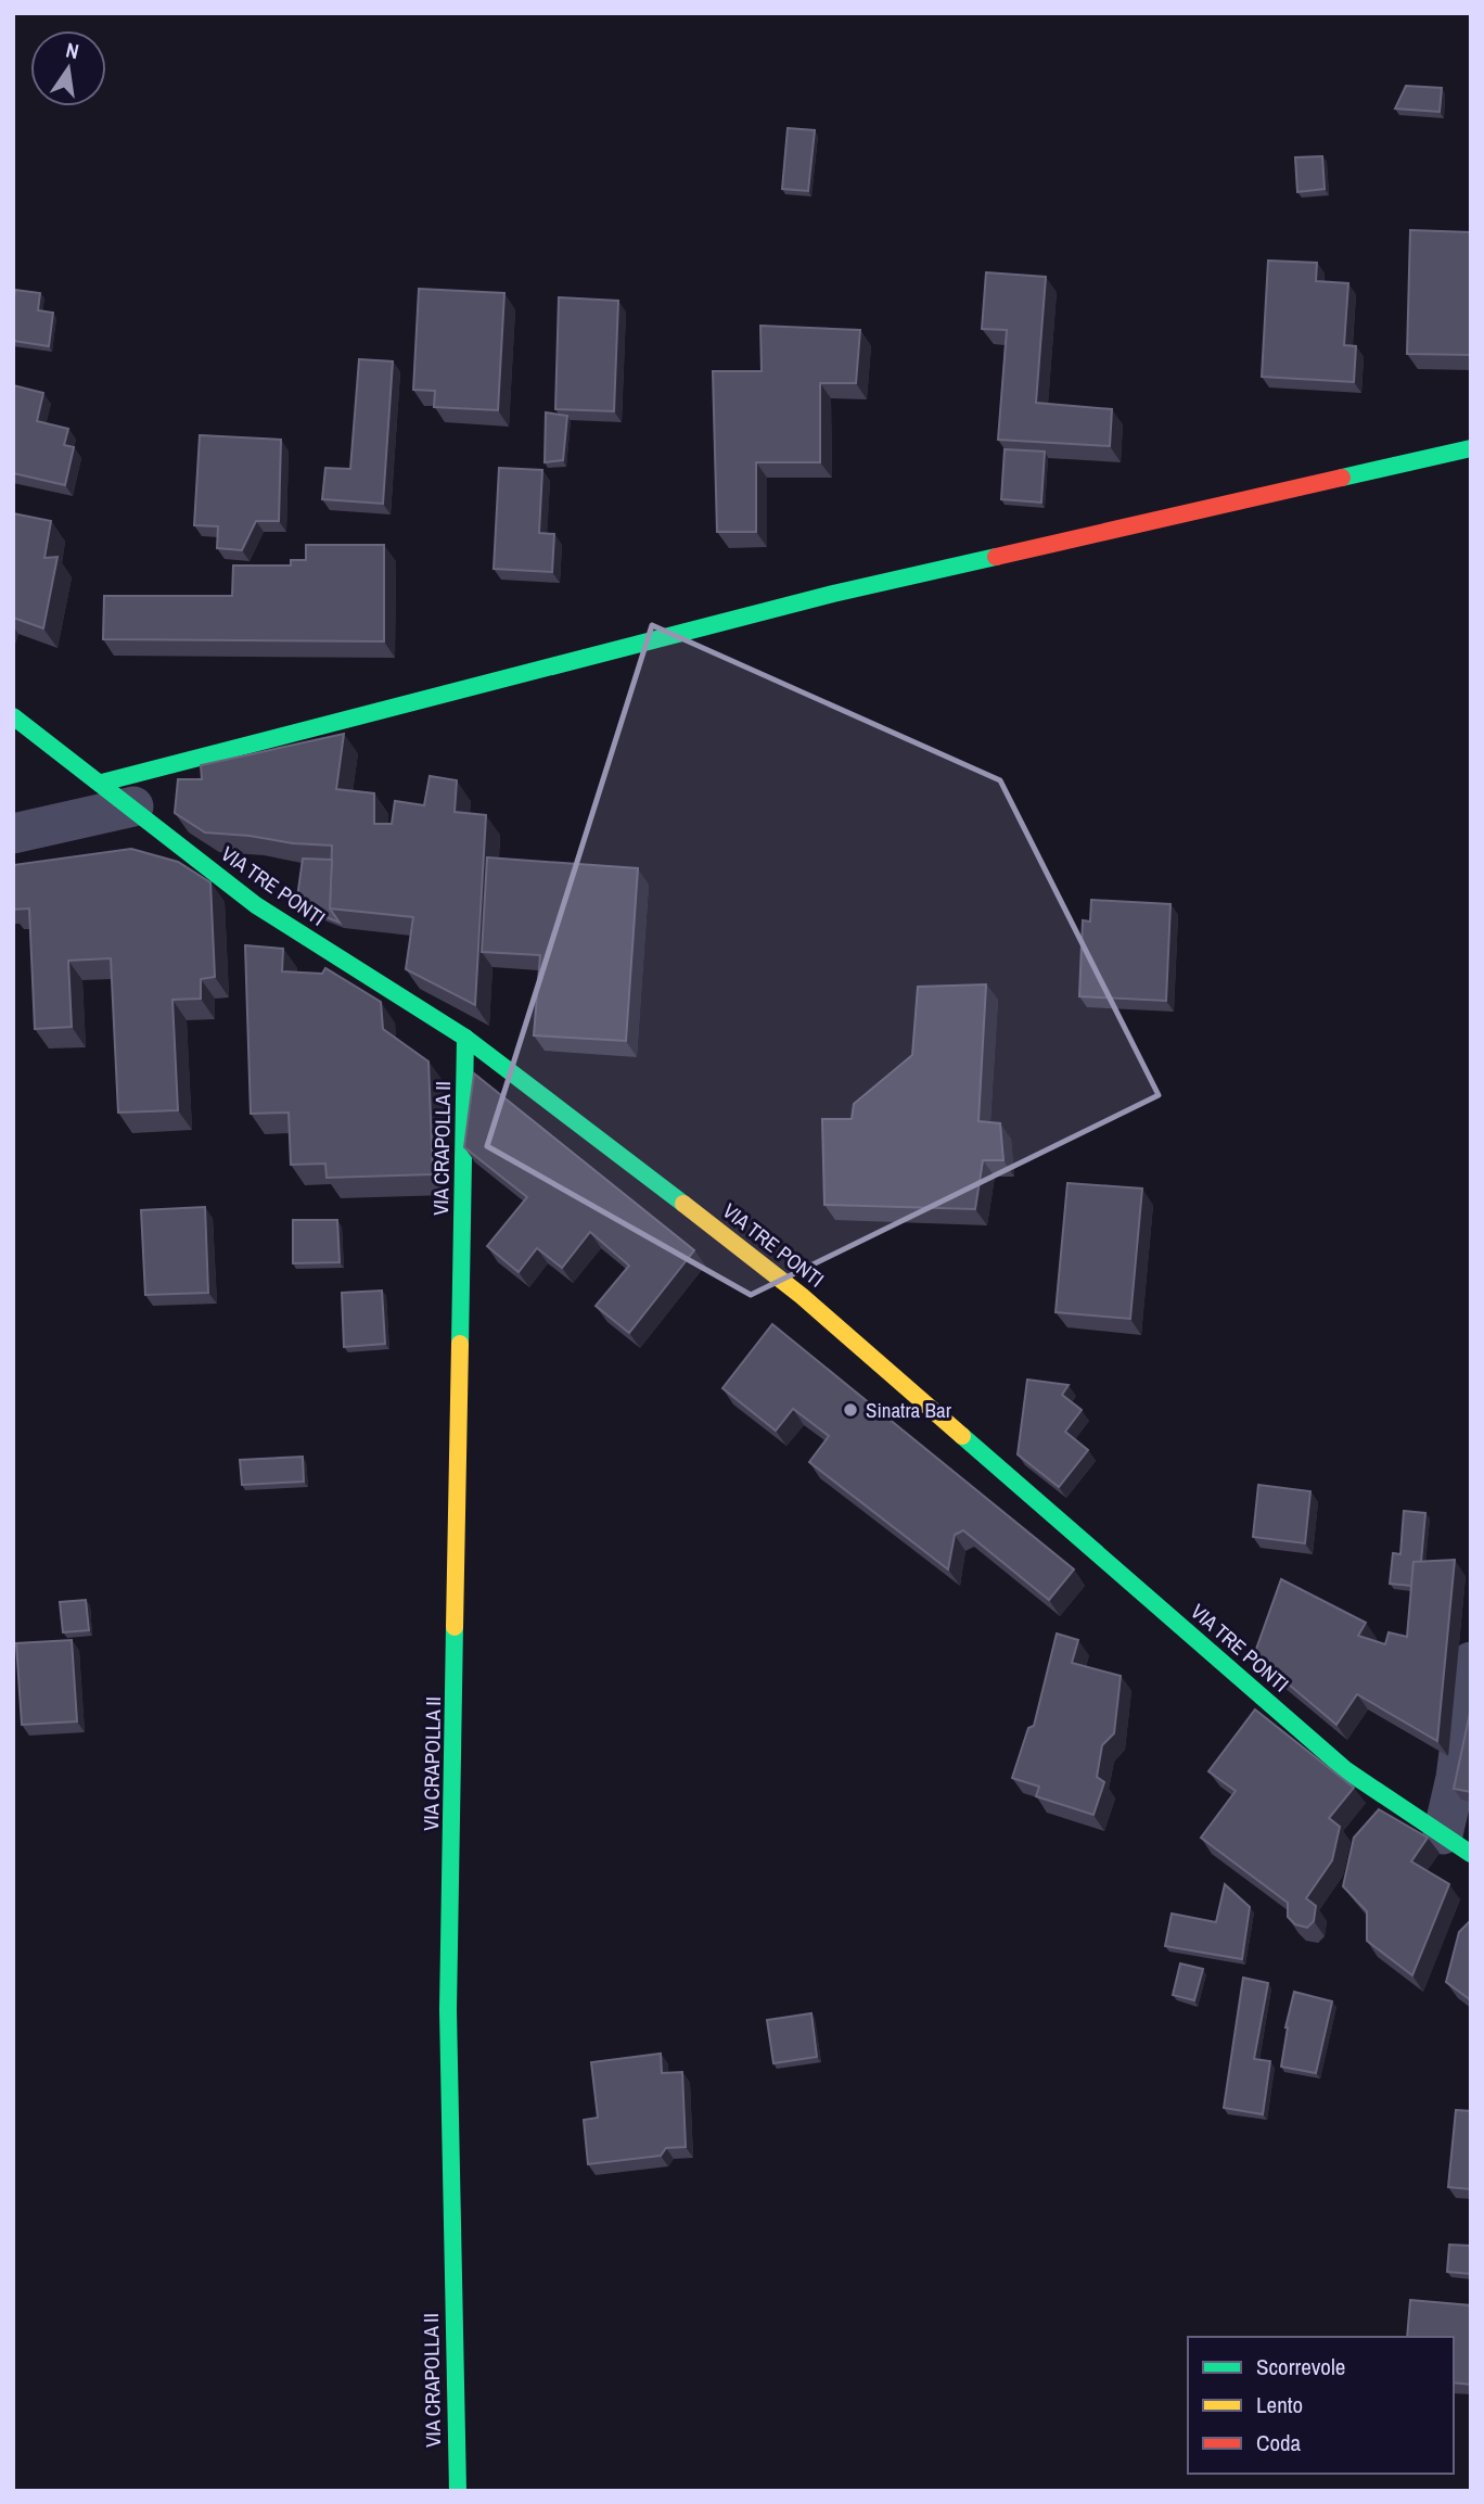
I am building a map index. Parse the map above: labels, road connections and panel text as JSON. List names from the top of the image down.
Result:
{
  "streets": {
    "street": ["VIA TRE PONTI", "VIA CRAPOLLA II"]
  },
  "crossings": [
    ["VIA TRE PONTI", "VIA CRAPOLLA II"]
  ],
  "places": ["Sinatra Bar"],
  "legend": ["Scorrevole", "Lento", "Coda"],
  "north": "top"
}
